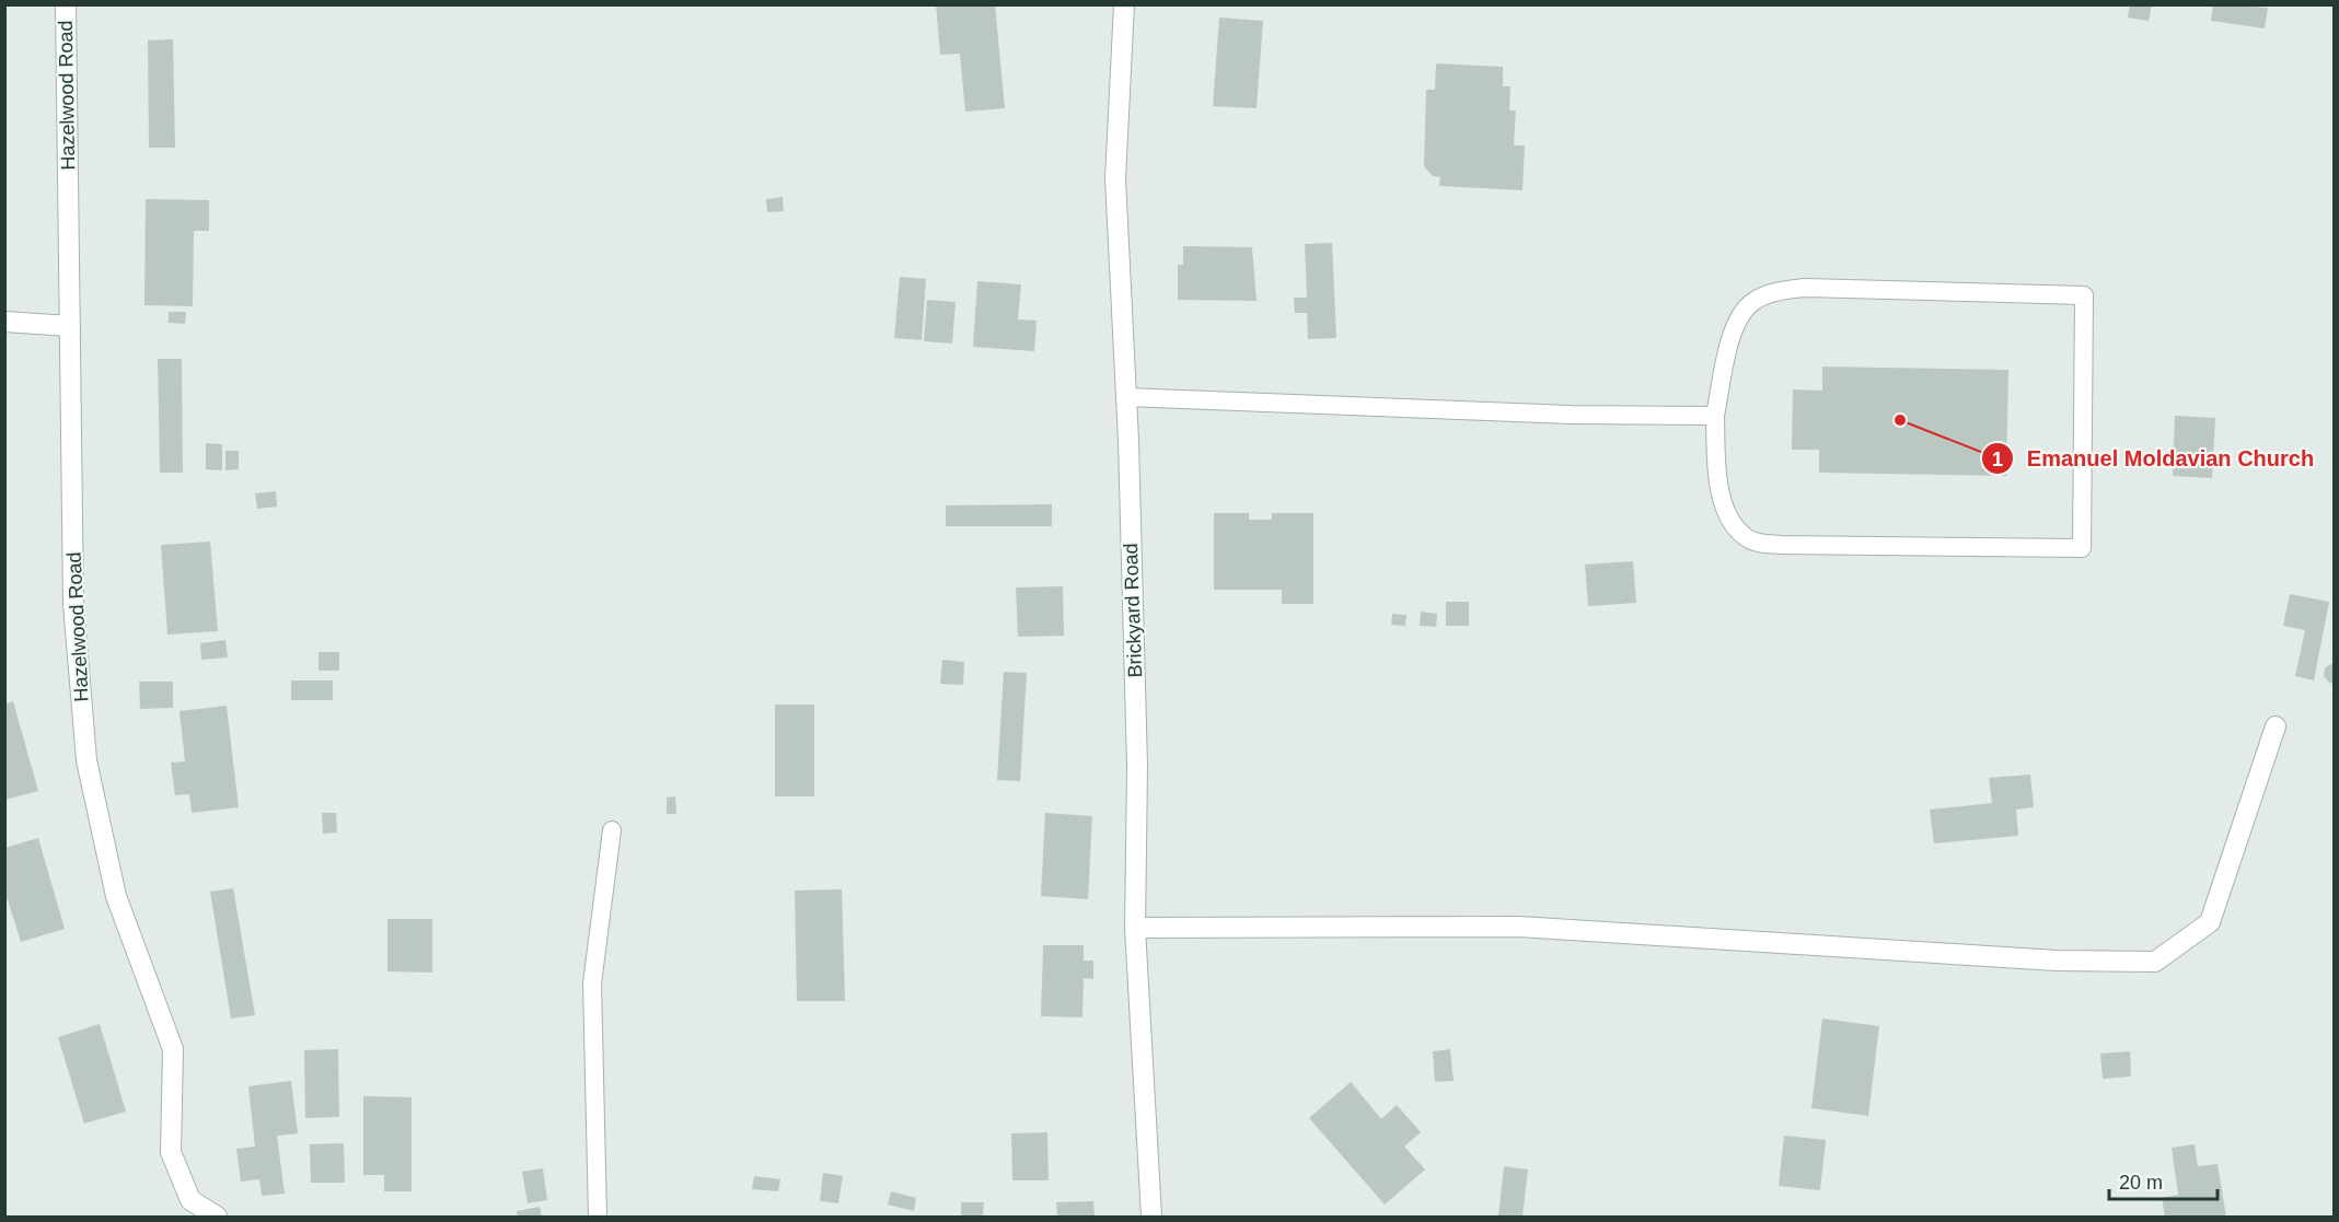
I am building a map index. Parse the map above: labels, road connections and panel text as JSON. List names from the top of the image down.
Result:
{
  "streets": {
    "street": ["Hazelwood Road", "Brickyard Road"]
  },
  "places": ["Emanuel Moldavian Church"],
  "scale_bar": "20 m"
}
